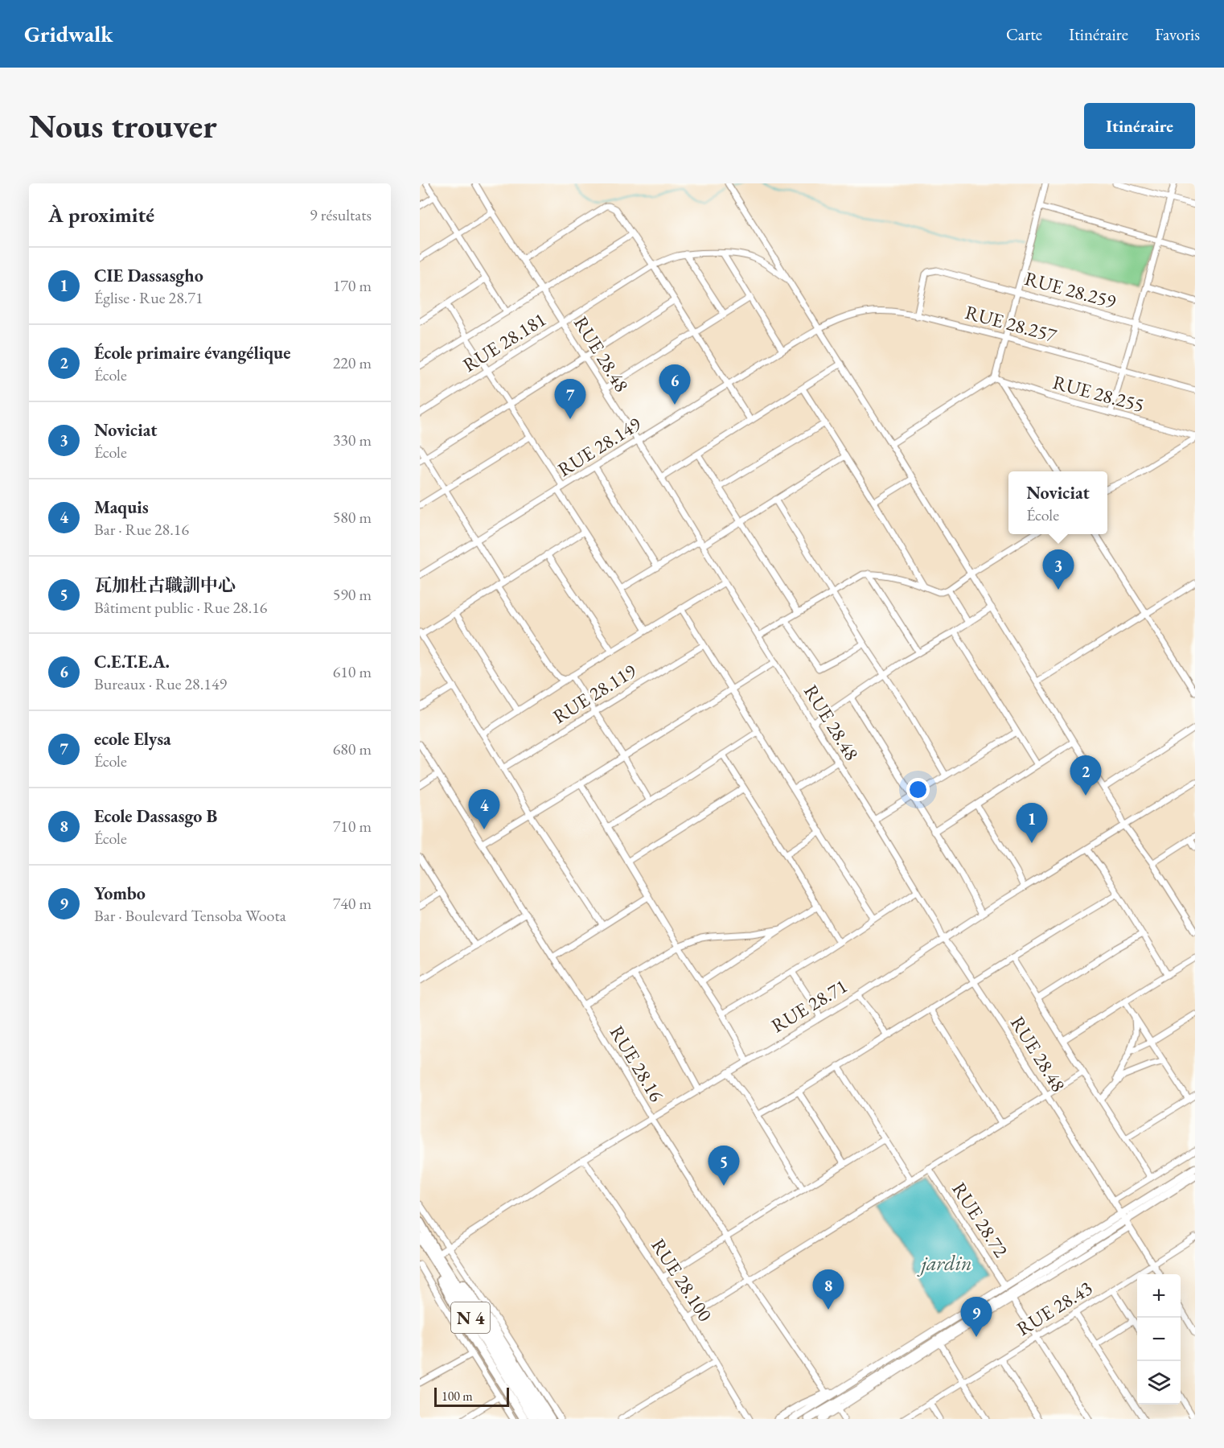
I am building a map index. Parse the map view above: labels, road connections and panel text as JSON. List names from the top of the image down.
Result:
{
  "streets": {
    "highway": ["N 4"],
    "street": [
      "RUE 28.259",
      "RUE 28.257",
      "RUE 28.181",
      "RUE 28.48",
      "RUE 28.255",
      "RUE 28.149",
      "RUE 28.119",
      "RUE 28.71",
      "RUE 28.16",
      "RUE 28.72",
      "RUE 28.100",
      "RUE 28.43"
    ]
  },
  "crossings": [
    ["RUE 28.259", "RUE 28.257"],
    ["RUE 28.257", "RUE 28.149"],
    ["RUE 28.181", "RUE 28.48"],
    ["RUE 28.48", "RUE 28.149"],
    ["RUE 28.48", "RUE 28.71"],
    ["RUE 28.48", "RUE 28.43"],
    ["RUE 28.71", "RUE 28.16"],
    ["RUE 28.71", "RUE 28.100"],
    ["RUE 28.71", "N 4"],
    ["RUE 28.72", "RUE 28.43"]
  ],
  "water": ["jardin"],
  "scale_bar": "100 m",
  "page": {
    "header": "Gridwalk",
    "nav": ["Carte", "Itinéraire", "Favoris"],
    "buttons": "Itinéraire",
    "title": "Nous trouver",
    "heading": ["À proximité", "9 résultats"],
    "list": [
      {
        "mark": "1",
        "name": "CIE Dassasgho",
        "note": "Église · Rue 28.71",
        "value": "170 m"
      },
      {
        "mark": "2",
        "name": "École primaire évangélique",
        "note": "École",
        "value": "220 m"
      },
      {
        "mark": "3",
        "name": "Noviciat",
        "note": "École",
        "value": "330 m"
      },
      {
        "mark": "4",
        "name": "Maquis",
        "note": "Bar · Rue 28.16",
        "value": "580 m"
      },
      {
        "mark": "5",
        "name": "瓦加杜古職訓中心",
        "note": "Bâtiment public · Rue 28.16",
        "value": "590 m"
      },
      {
        "mark": "6",
        "name": "C.E.T.E.A.",
        "note": "Bureaux · Rue 28.149",
        "value": "610 m"
      },
      {
        "mark": "7",
        "name": "ecole Elysa",
        "note": "École",
        "value": "680 m"
      },
      {
        "mark": "8",
        "name": "Ecole Dassasgo B",
        "note": "École",
        "value": "710 m"
      },
      {
        "mark": "9",
        "name": "Yombo",
        "note": "Bar · Boulevard Tensoba Woota",
        "value": "740 m"
      }
    ],
    "pins": [
      "6",
      "7",
      "3",
      "2",
      "4",
      "1",
      "5",
      "8",
      "9"
    ],
    "popup": ["Noviciat", "École"],
    "map_buttons": ["+", "−"],
    "scale": "100 m"
  }
}
